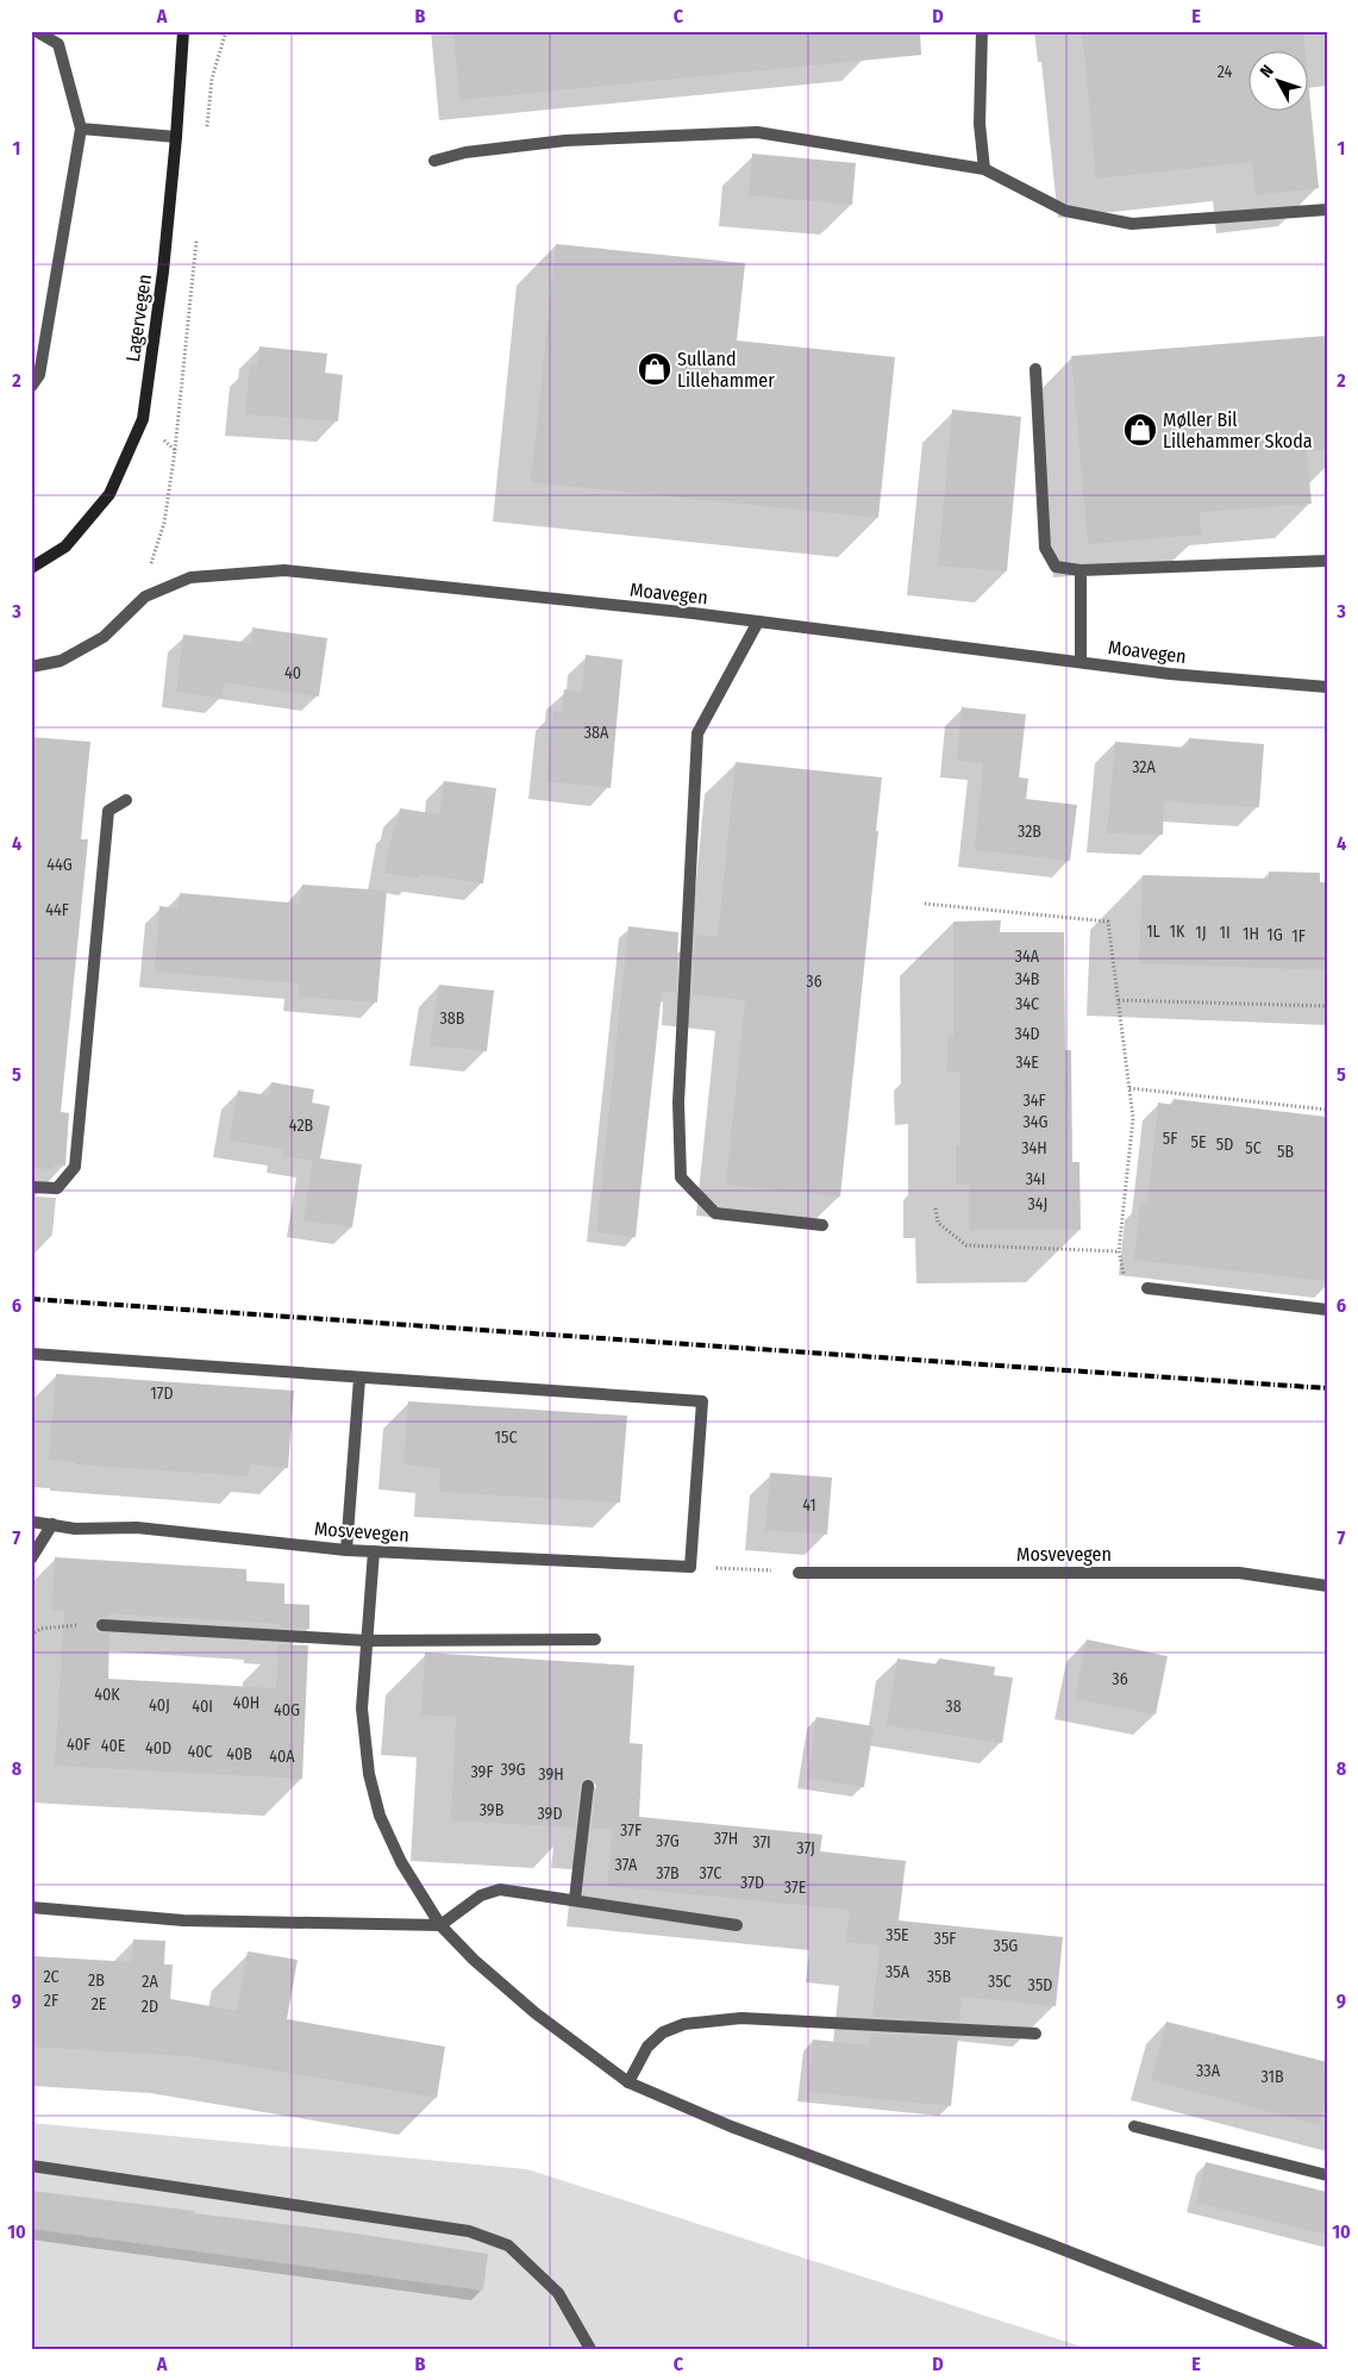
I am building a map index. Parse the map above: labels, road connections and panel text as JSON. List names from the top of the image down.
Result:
{
  "streets": {
    "street": ["Lagervegen", "Moavegen", "Mosvevegen"]
  },
  "places": {
    "shop": ["Sulland Lillehammer", "Møller Bil Lillehammer Skoda"]
  },
  "house_numbers": [
    "24",
    "40",
    "38A",
    "32A",
    "32B",
    "44G",
    "44F",
    "1L",
    "1K",
    "1J",
    "1I",
    "1H",
    "1G",
    "1F",
    "34A",
    "34B",
    "36",
    "34C",
    "38B",
    "34D",
    "34E",
    "34F",
    "34G",
    "42B",
    "5F",
    "5E",
    "5D",
    "34H",
    "5C",
    "5B",
    "34I",
    "34J",
    "17D",
    "15C",
    "41",
    "36",
    "40K",
    "40H",
    "40J",
    "40I",
    "38",
    "40G",
    "40F",
    "40E",
    "40D",
    "40C",
    "40B",
    "40A",
    "39G",
    "39F",
    "39H",
    "39B",
    "39D",
    "37F",
    "37H",
    "37G",
    "37I",
    "37J",
    "37A",
    "37B",
    "37C",
    "37D",
    "37E",
    "35E",
    "35F",
    "35G",
    "35A",
    "2C",
    "35B",
    "2B",
    "2A",
    "35C",
    "35D",
    "2F",
    "2E",
    "2D",
    "33A",
    "31B"
  ],
  "north": "top left",
  "grid": {
    "columns": [
      "A",
      "B",
      "C",
      "D",
      "E"
    ],
    "rows": [
      "1",
      "2",
      "3",
      "4",
      "5",
      "6",
      "7",
      "8",
      "9",
      "10"
    ]
  }
}
